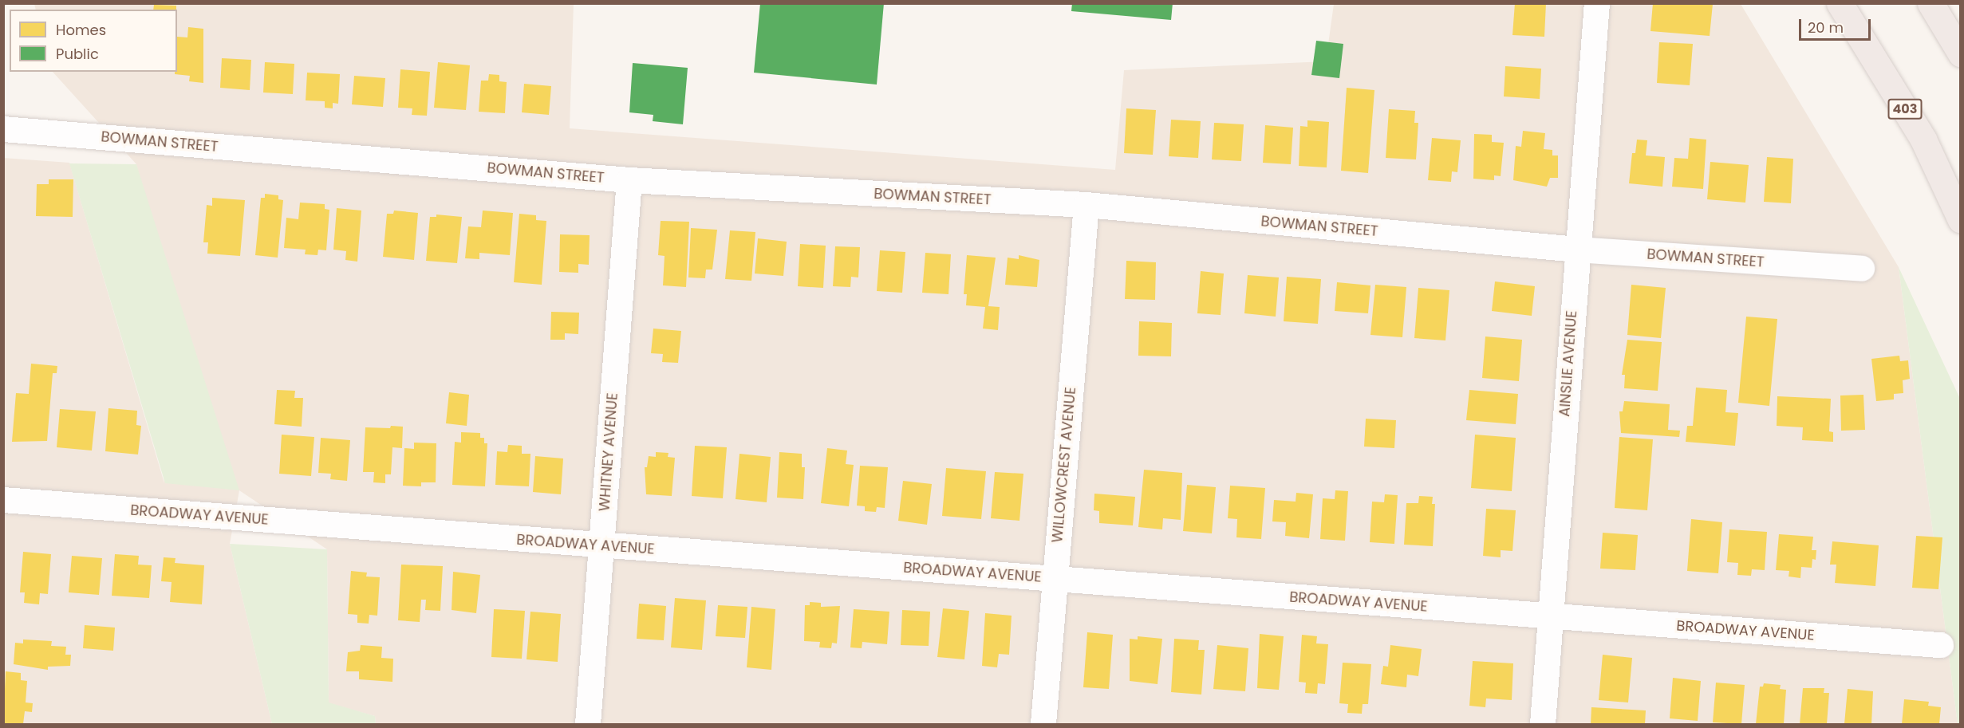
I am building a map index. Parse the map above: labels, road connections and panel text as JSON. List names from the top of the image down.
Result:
{
  "streets": {
    "highway": ["403"],
    "street": [
      "BOWMAN STREET",
      "AINSLIE AVENUE",
      "WHITNEY AVENUE",
      "WILLOWCREST AVENUE",
      "BROADWAY AVENUE"
    ]
  },
  "crossings": [
    ["BOWMAN STREET", "AINSLIE AVENUE"],
    ["BOWMAN STREET", "WHITNEY AVENUE"],
    ["BOWMAN STREET", "WILLOWCREST AVENUE"],
    ["AINSLIE AVENUE", "BROADWAY AVENUE"],
    ["WHITNEY AVENUE", "BROADWAY AVENUE"],
    ["WILLOWCREST AVENUE", "BROADWAY AVENUE"]
  ],
  "legend": ["Homes", "Public"],
  "scale_bar": "20 m"
}
